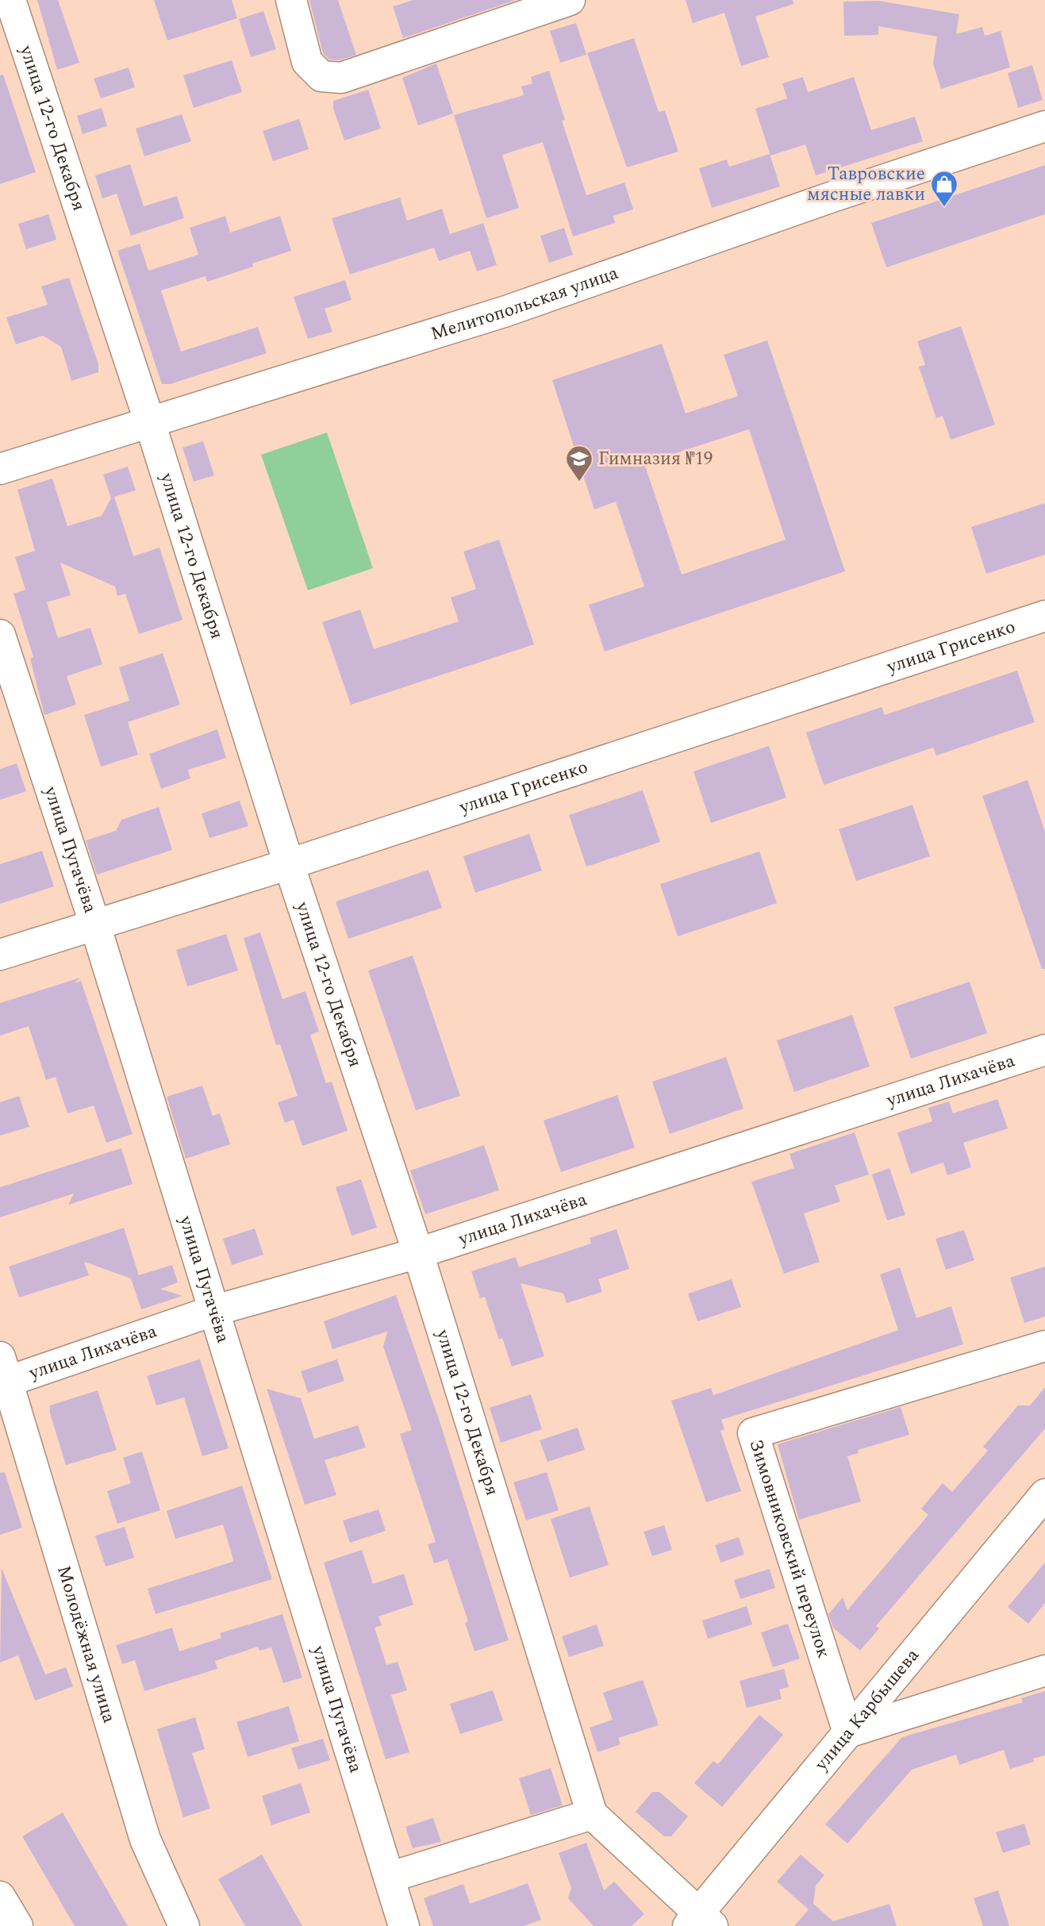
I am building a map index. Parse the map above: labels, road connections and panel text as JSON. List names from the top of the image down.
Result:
{
  "streets": {
    "street": [
      "улица 12-го Декабря",
      "Мелитопольская улица",
      "улица Грисенко",
      "улица Пугачёва",
      "улица Лихачёва",
      "Зимовниковский переулок",
      "Молодёжная улица",
      "улица Карбышева"
    ]
  },
  "crossings": [
    ["улица 12-го Декабря", "Мелитопольская улица"],
    ["улица 12-го Декабря", "улица Грисенко"],
    ["улица 12-го Декабря", "улица Лихачёва"],
    ["улица 12-го Декабря", "улица Карбышева"],
    ["улица Грисенко", "улица Пугачёва"],
    ["улица Пугачёва", "улица Лихачёва"],
    ["улица Лихачёва", "Молодёжная улица"],
    ["Зимовниковский переулок", "улица Карбышева"]
  ],
  "places": {
    "shop": ["Тавровские мясные лавки"],
    "school or university": ["Гимназия №19"]
  }
}
